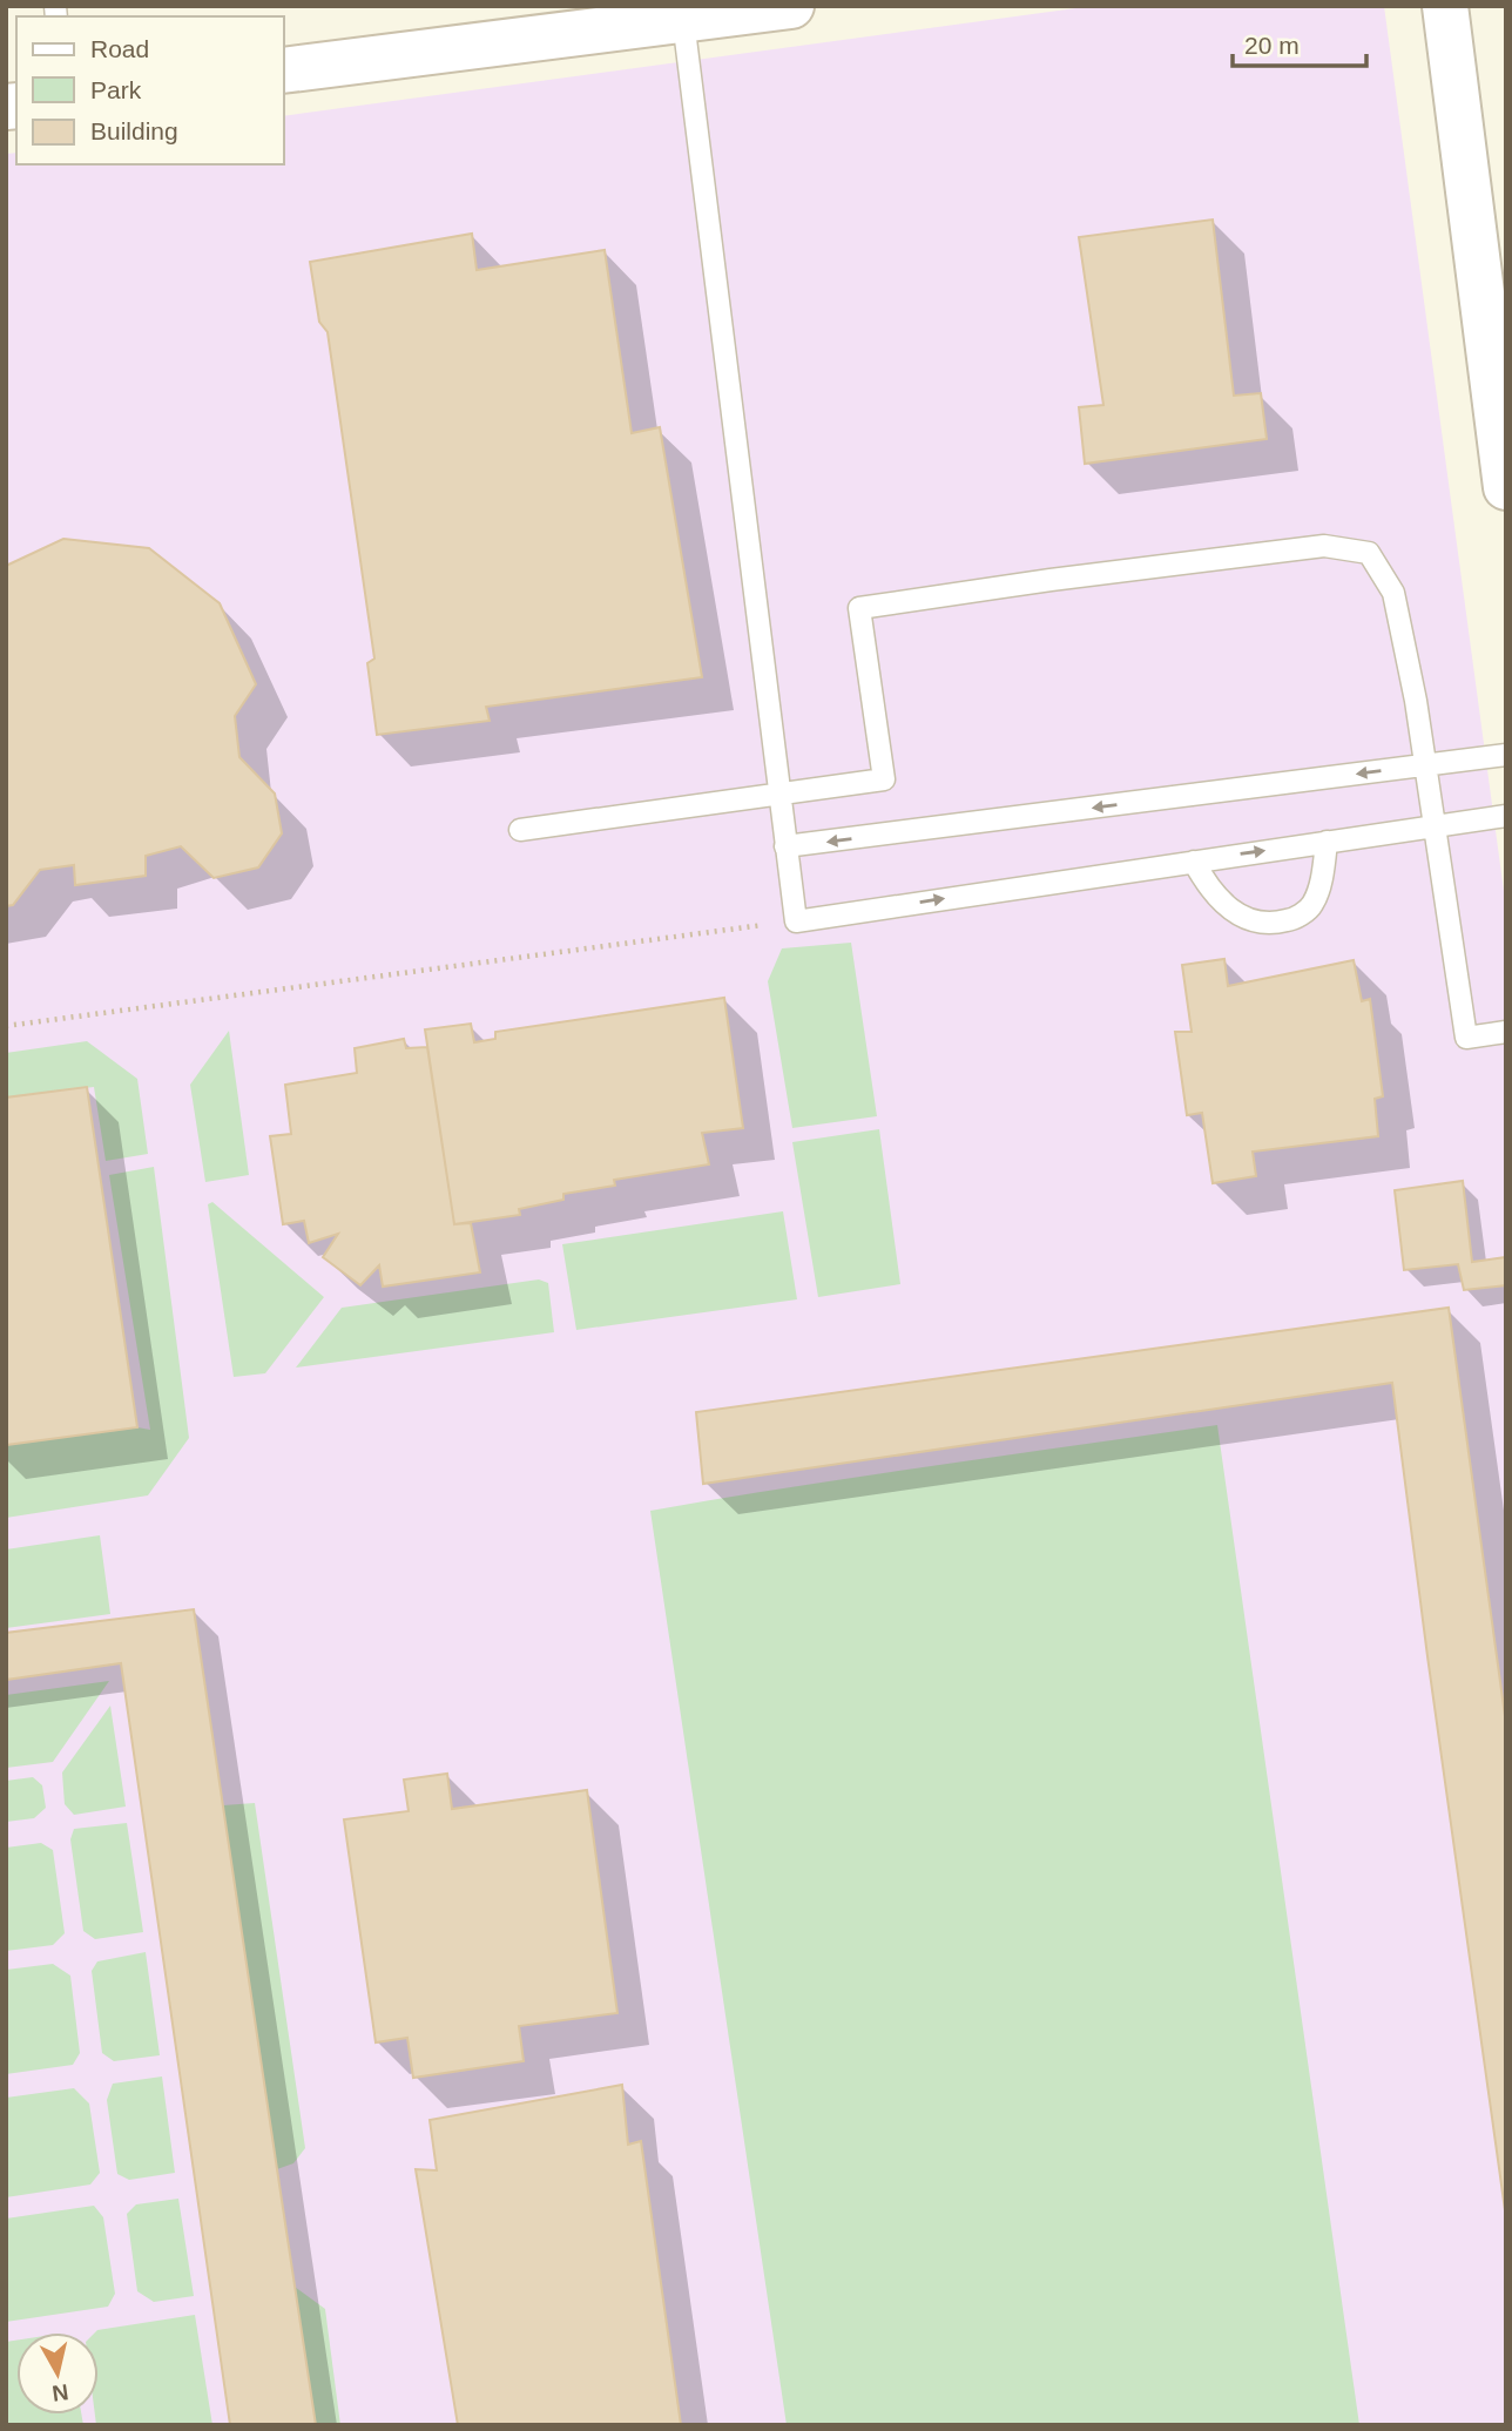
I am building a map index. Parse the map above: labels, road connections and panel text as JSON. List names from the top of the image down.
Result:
{
  "legend": ["Road", "Park", "Building"],
  "scale_bar": "20 m",
  "north": "bottom"
}
